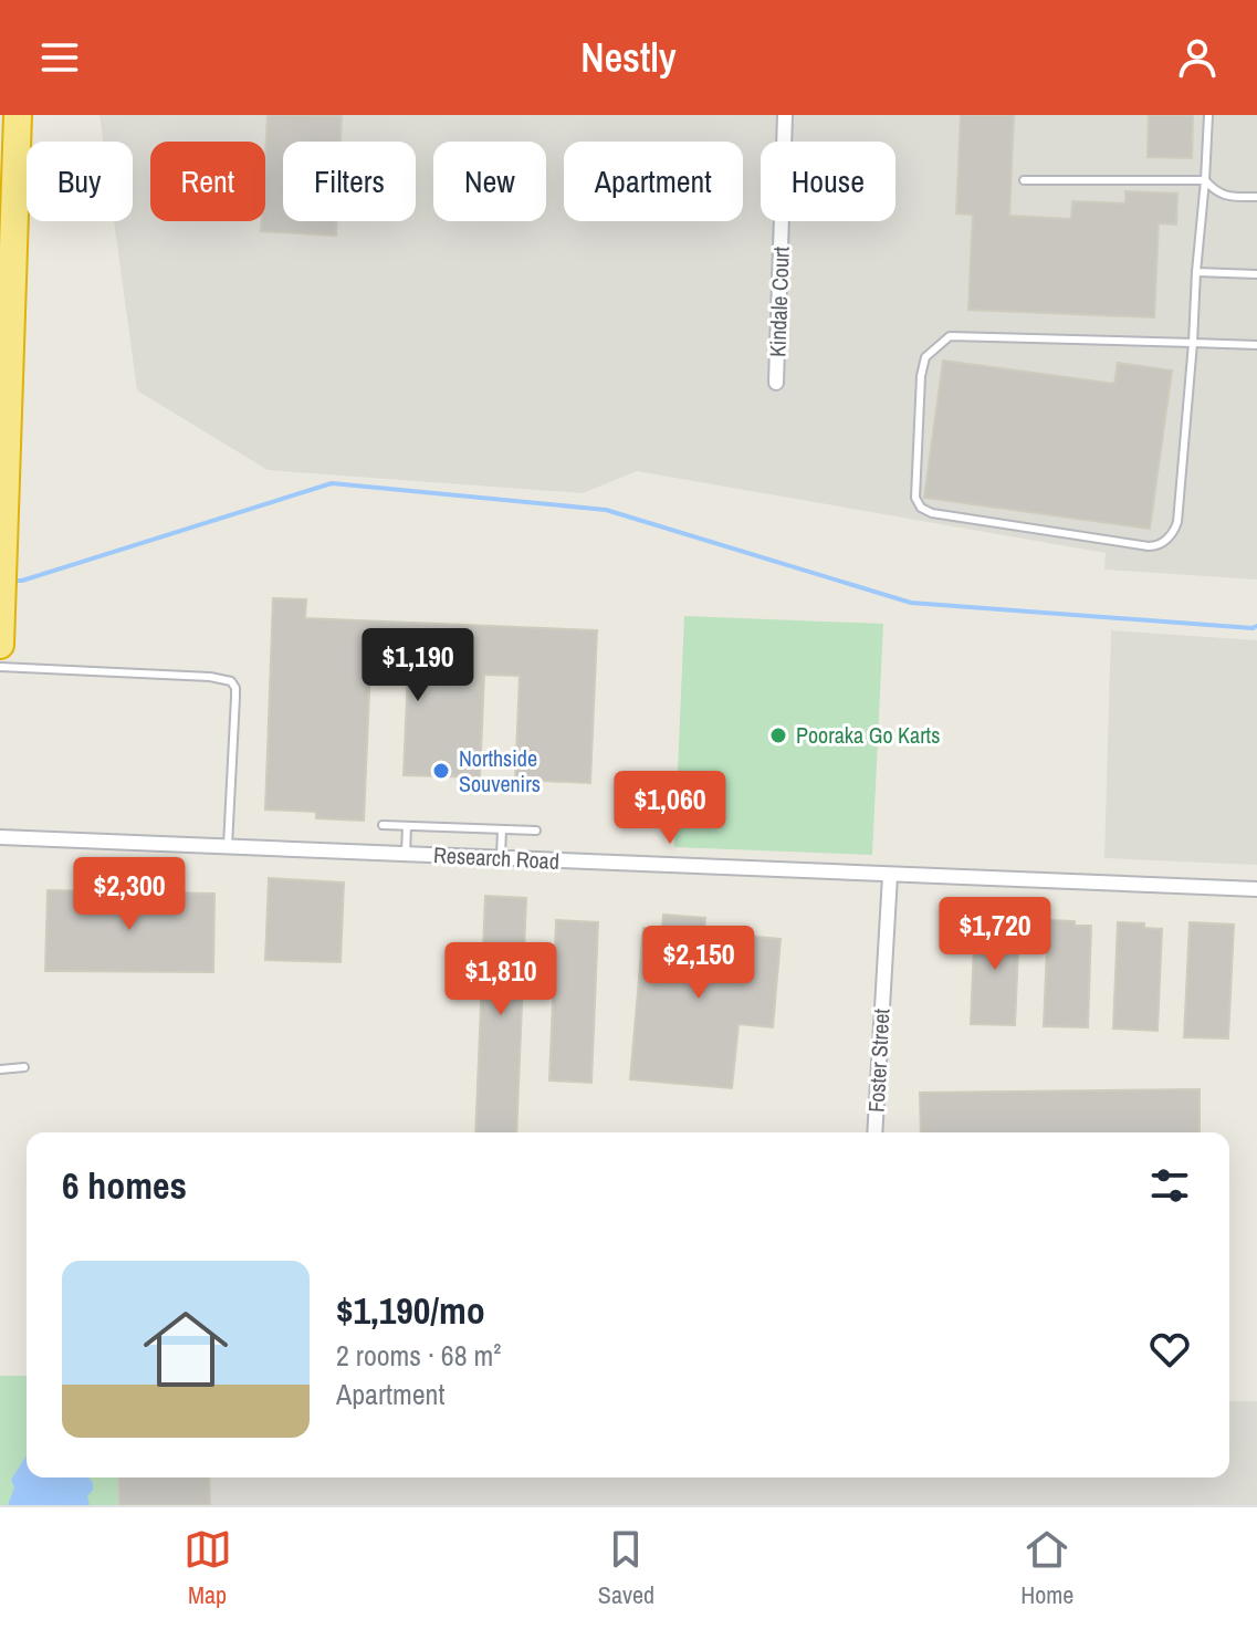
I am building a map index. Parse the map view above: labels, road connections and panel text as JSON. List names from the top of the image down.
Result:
{
  "streets": {
    "street": ["Kindale Court", "Research Road", "Foster Street"]
  },
  "crossings": [
    ["Research Road", "Foster Street"]
  ],
  "places": ["Pooraka Go Karts", "Northside Souvenirs"],
  "page": {
    "header": "Nestly",
    "chip": [
      "Buy",
      "Rent",
      "Filters",
      "New",
      "Apartment",
      "House"
    ],
    "price": [
      "$1,190",
      "$1,060",
      "$2,300",
      "$1,720",
      "$2,150",
      "$1,810"
    ],
    "heading": "6 homes",
    "list": [
      {
        "name": "$1,190/mo",
        "note": "2 rooms · 68 m² · Apartment"
      }
    ],
    "tabs": ["Map", "Saved", "Home"]
  }
}
